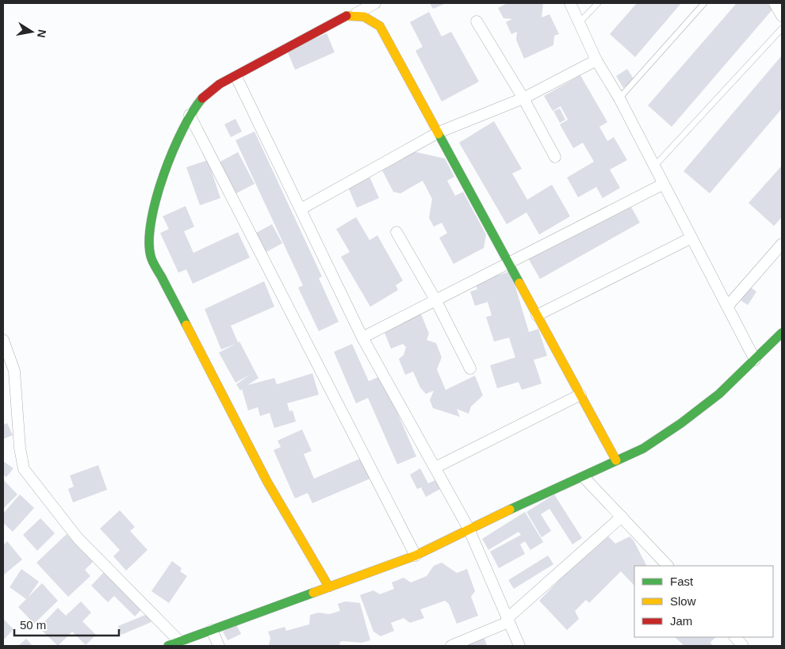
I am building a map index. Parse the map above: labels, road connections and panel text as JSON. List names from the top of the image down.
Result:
{
  "legend": ["Fast", "Slow", "Jam"],
  "scale_bar": "50 m",
  "north": "right"
}
